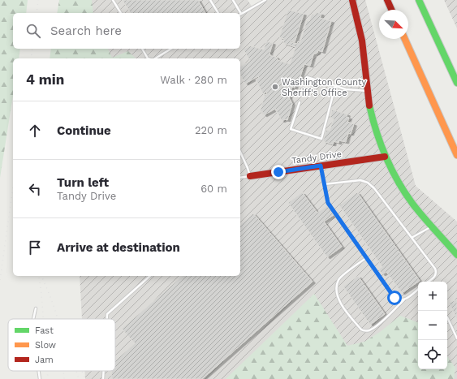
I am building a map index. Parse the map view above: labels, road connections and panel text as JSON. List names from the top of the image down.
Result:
{
  "streets": {
    "main road": ["Tandy Drive"]
  },
  "places": ["Washington County Sheriff's Office"],
  "legend": ["Fast", "Slow", "Jam"],
  "north": "bottom right",
  "page": {
    "search": "Search here",
    "heading": ["4 min", "Walk · 280 m"],
    "list": [
      ["Continue", "220 m"],
      ["Turn left", "Tandy Drive", "60 m"],
      "Arrive at destination"
    ],
    "map_buttons": ["+", "−"]
  }
}
